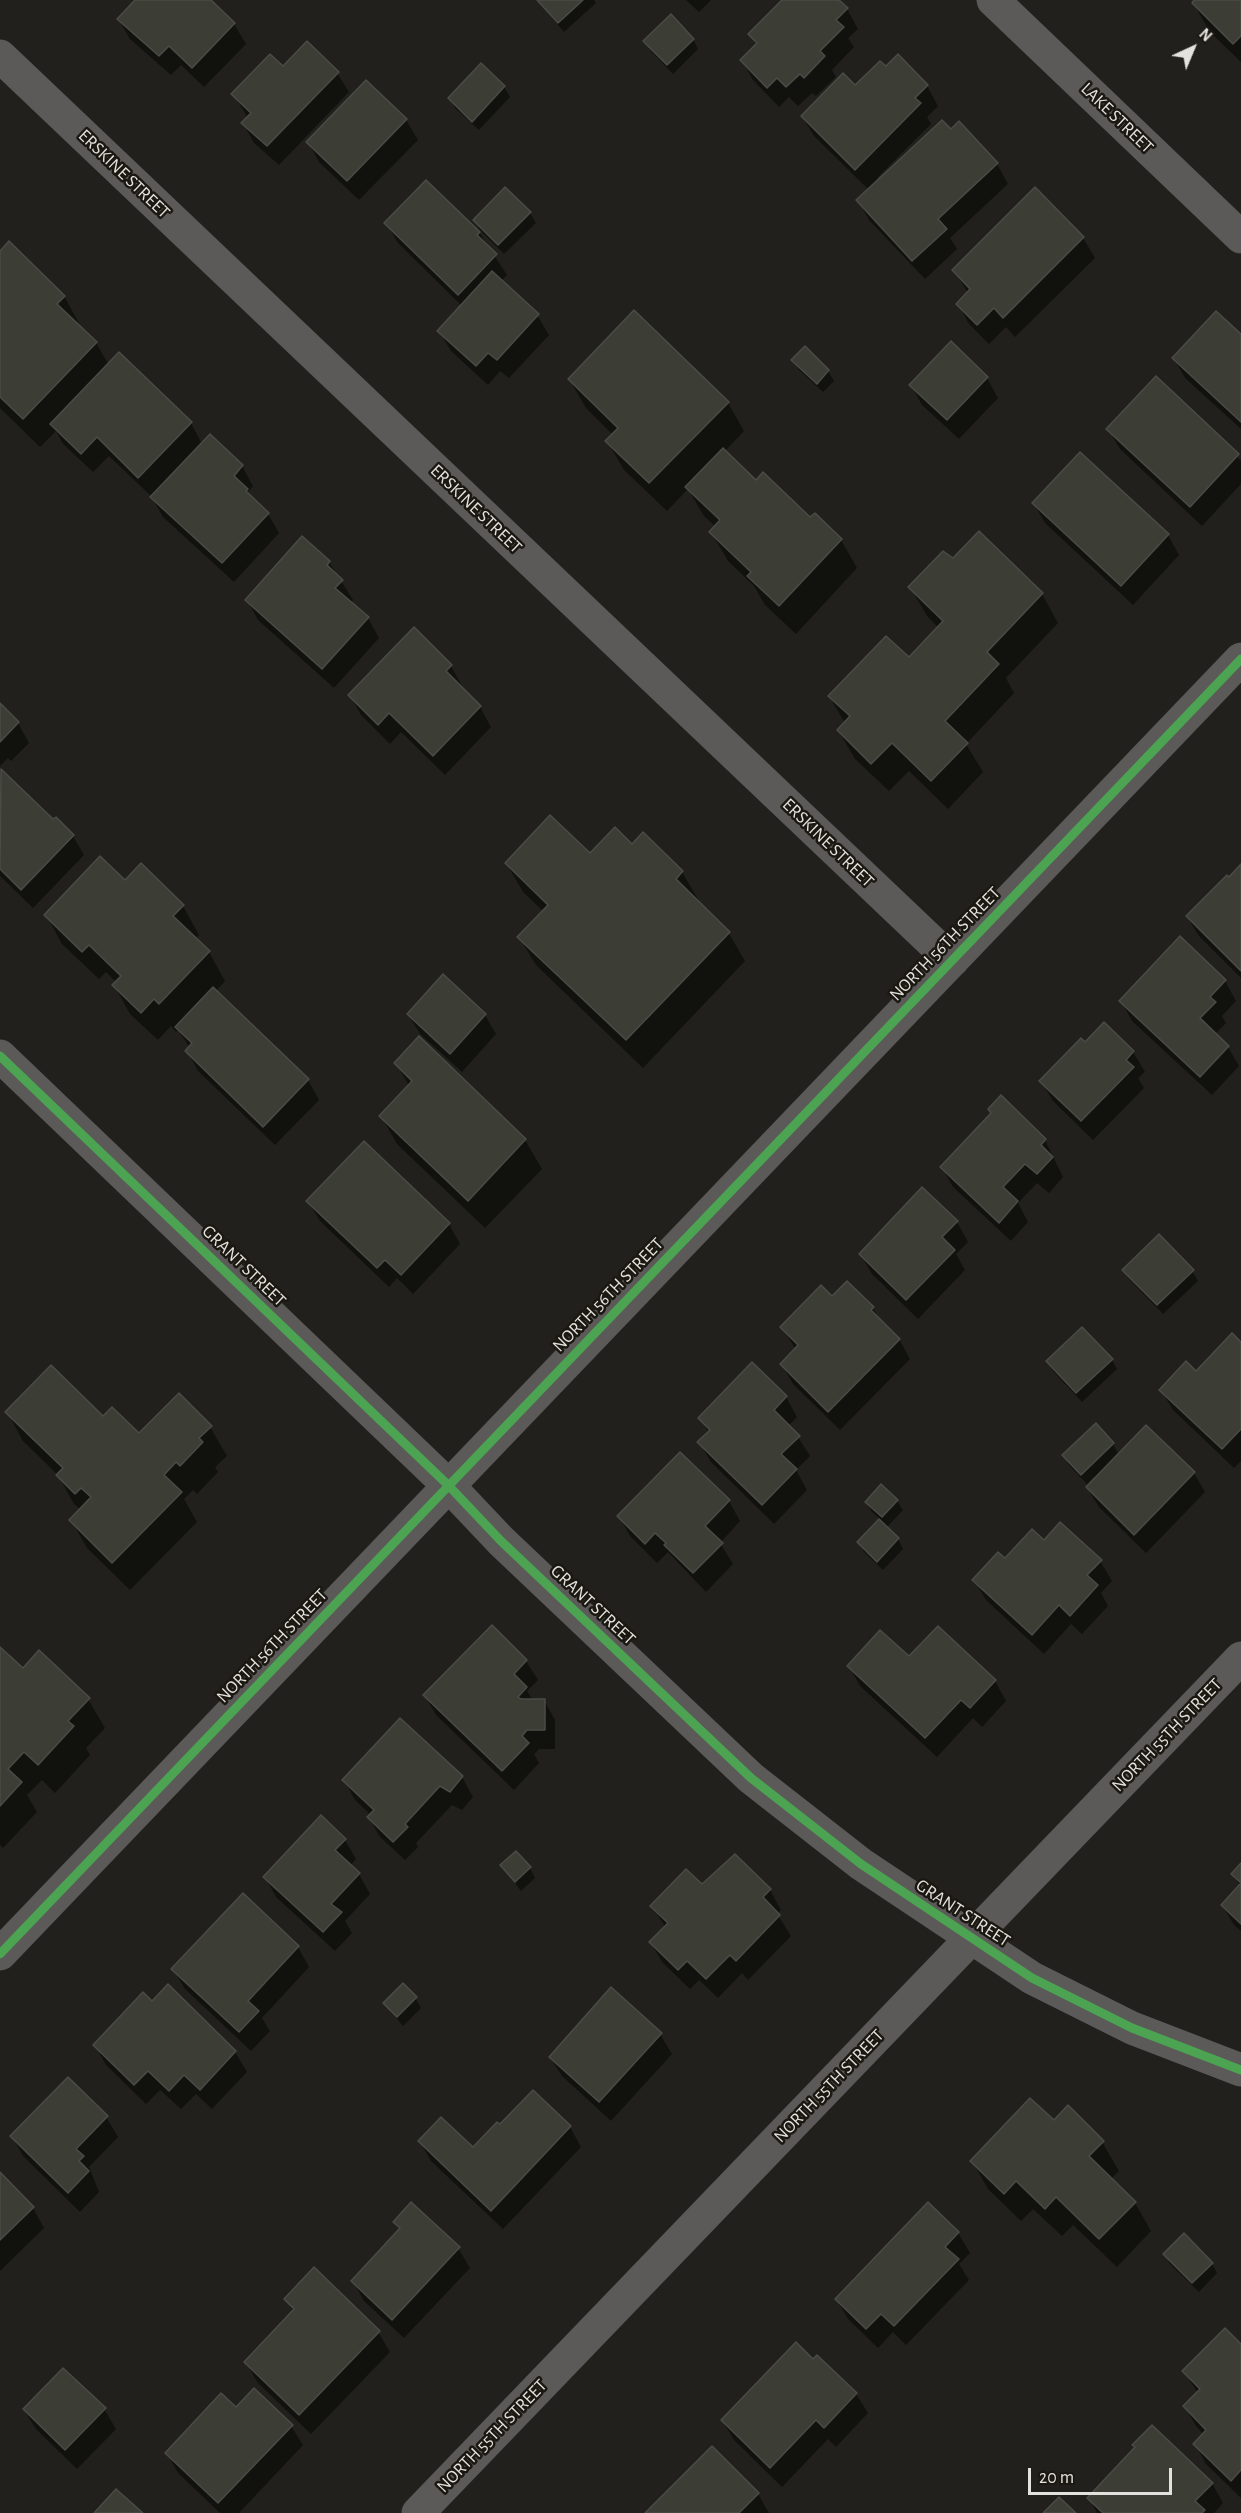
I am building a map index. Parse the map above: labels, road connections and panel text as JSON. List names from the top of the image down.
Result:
{
  "streets": {
    "street": [
      "LAKE STREET",
      "ERSKINE STREET",
      "NORTH 56TH STREET",
      "GRANT STREET",
      "NORTH 55TH STREET"
    ]
  },
  "crossings": [
    ["ERSKINE STREET", "NORTH 56TH STREET"],
    ["NORTH 56TH STREET", "GRANT STREET"],
    ["GRANT STREET", "NORTH 55TH STREET"]
  ],
  "scale_bar": "20 m",
  "north": "top right"
}
